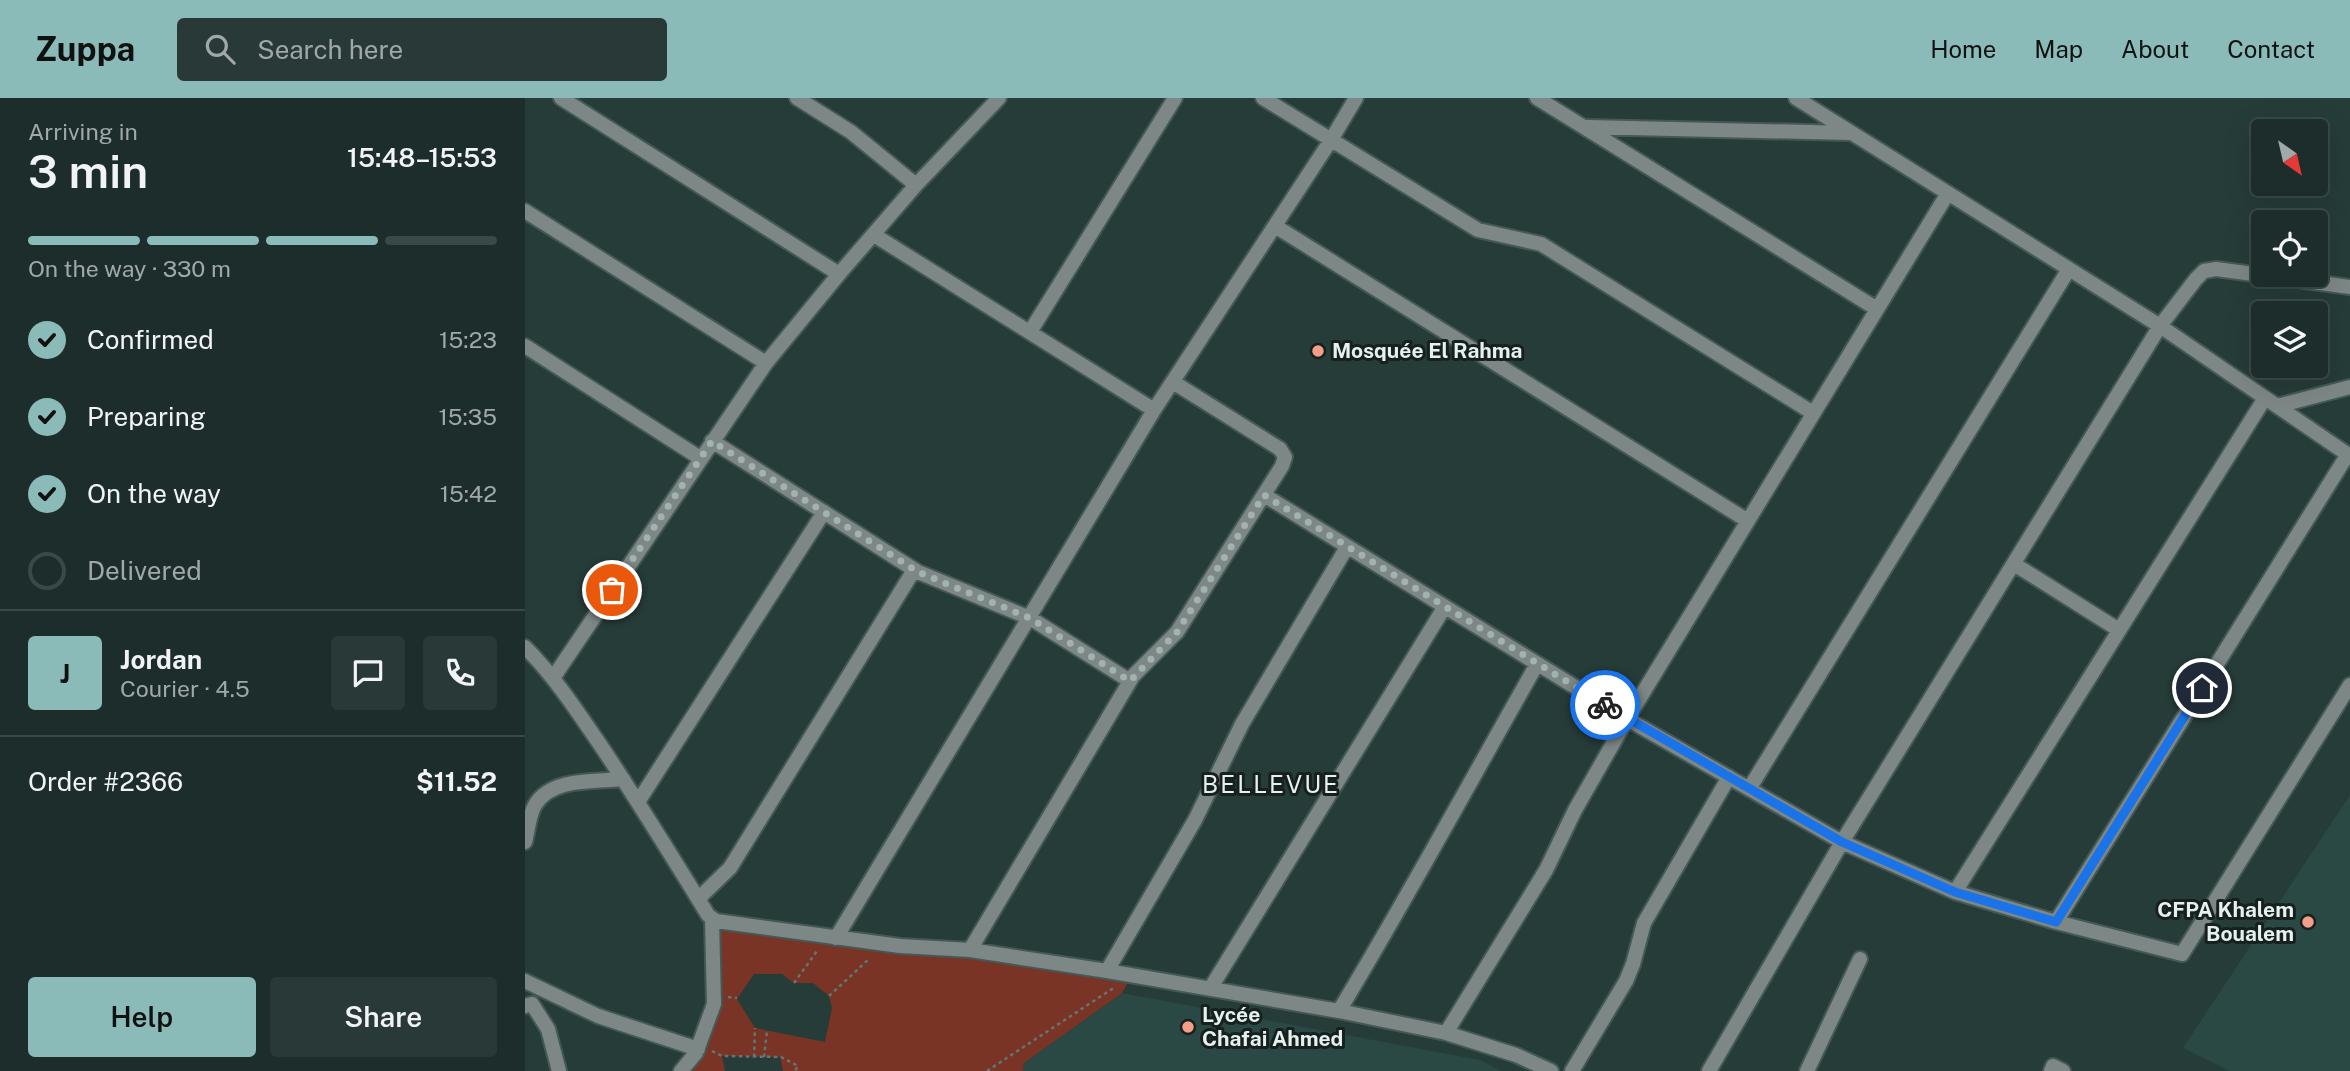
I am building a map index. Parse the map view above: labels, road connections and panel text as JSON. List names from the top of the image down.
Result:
{
  "districts": ["BELLEVUE"],
  "places": ["Mosquée El Rahma", "CFPA Khalem Boualem", "Lycée Chafai Ahmed"],
  "north": "bottom right",
  "page": {
    "header": "Zuppa",
    "search": "Search here",
    "nav": [
      "Home",
      "Map",
      "About",
      "Contact"
    ],
    "heading": ["3 min", "Arriving in", "15:48–15:53"],
    "panel": [
      "Jordan",
      "Courier · 4.5",
      "Order #2366",
      "$11.52"
    ],
    "bar": "On the way · 330 m",
    "list": [
      ["Confirmed", "15:23"],
      ["Preparing", "15:35"],
      ["On the way", "15:42"],
      "Delivered"
    ],
    "round": "J",
    "buttons": ["Help", "Share"]
  }
}
